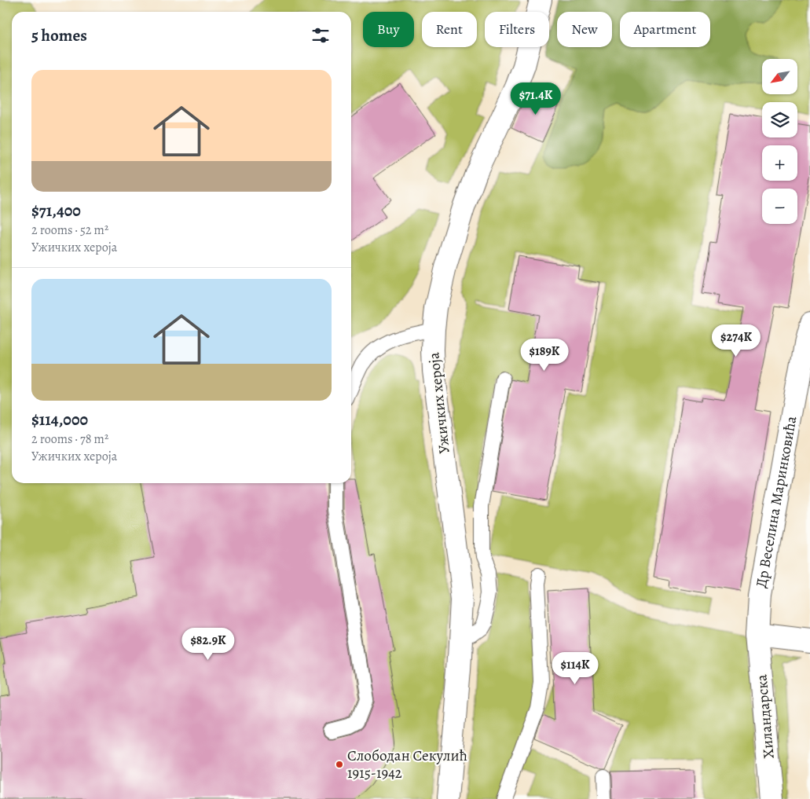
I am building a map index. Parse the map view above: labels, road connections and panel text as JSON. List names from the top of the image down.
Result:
{
  "streets": {
    "street": ["Ужичких хероја", "Др Веселина Маринковића", "Хиландарска"]
  },
  "crossings": [
    ["Др Веселина Маринковића", "Хиландарска"]
  ],
  "places": ["Слободан Секулић 1915-1942"],
  "north": "bottom left",
  "page": {
    "chip": [
      "Buy",
      "Rent",
      "Filters",
      "New",
      "Apartment"
    ],
    "heading": "5 homes",
    "map_buttons": ["+", "−"],
    "list": [
      {
        "name": "$71,400",
        "note": "2 rooms · 52 m² · Ужичких хероја"
      },
      {
        "name": "$114,000",
        "note": "2 rooms · 78 m² · Ужичких хероја"
      }
    ],
    "price": [
      "$71.4K",
      "$274K",
      "$189K",
      "$82.9K",
      "$114K"
    ]
  }
}
